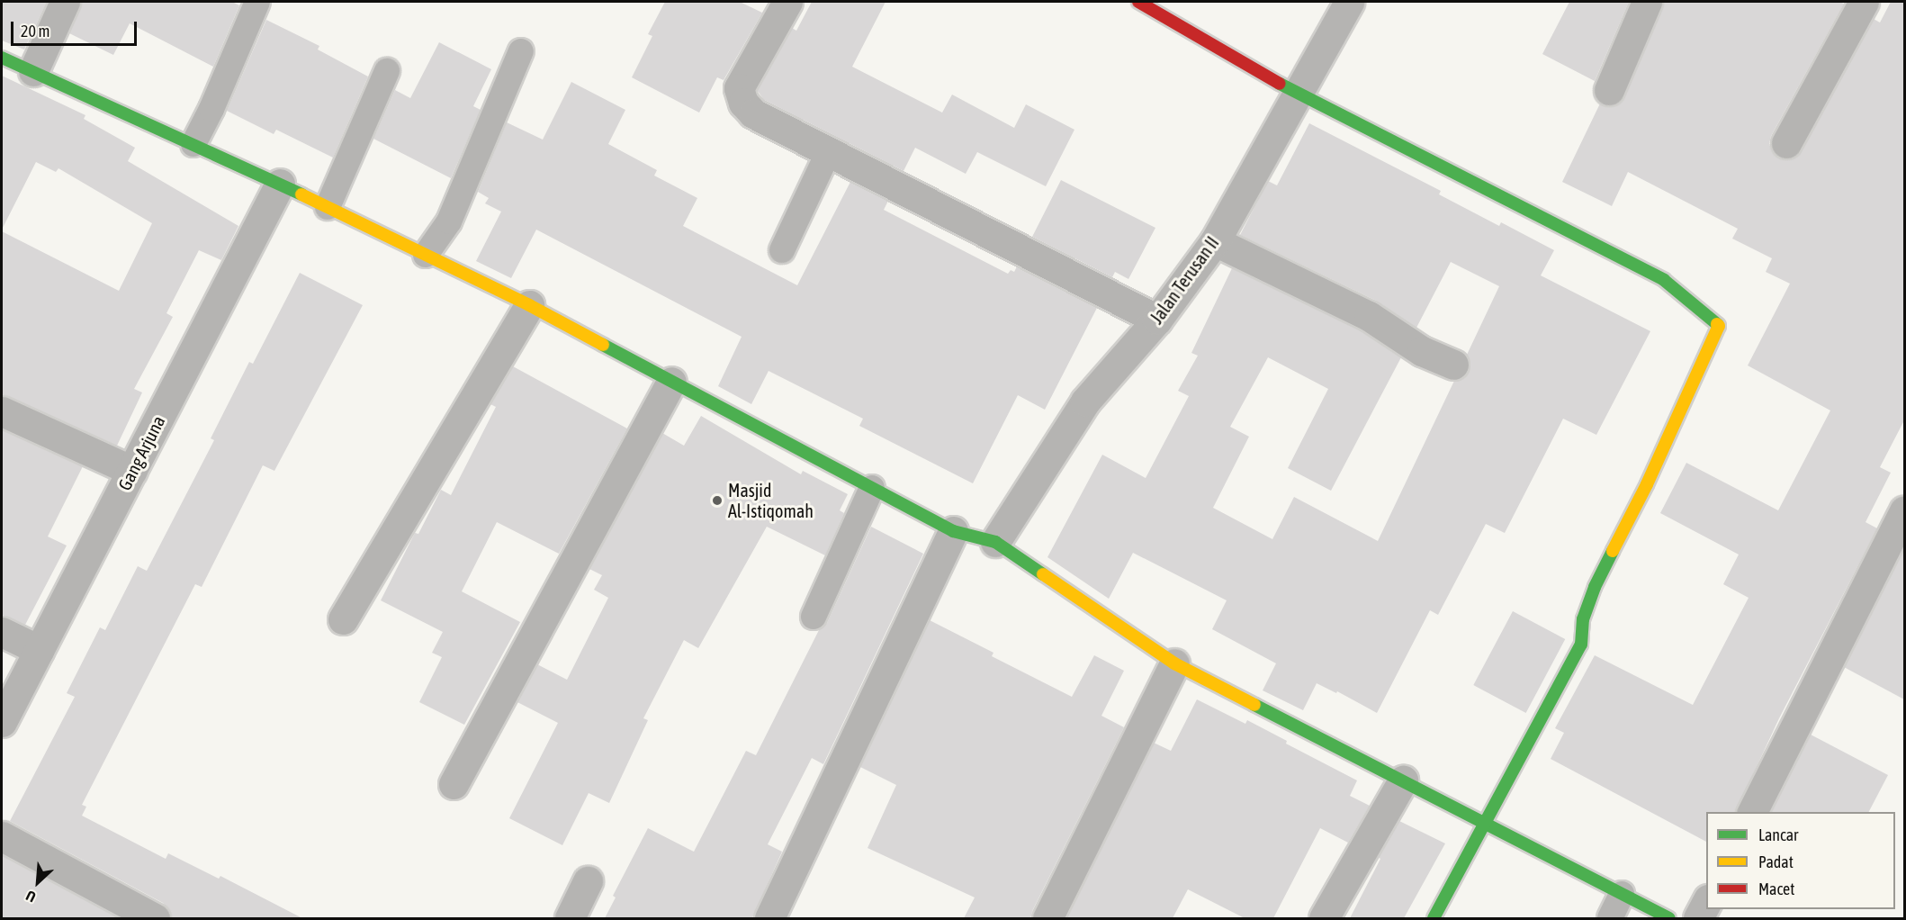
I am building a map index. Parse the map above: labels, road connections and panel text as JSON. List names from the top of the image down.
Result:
{
  "streets": {
    "street": ["Jalan Terusan II", "Gang Arjuna"]
  },
  "places": ["Masjid Al-Istiqomah"],
  "legend": ["Lancar", "Padat", "Macet"],
  "scale_bar": "20 m",
  "north": "bottom left"
}
